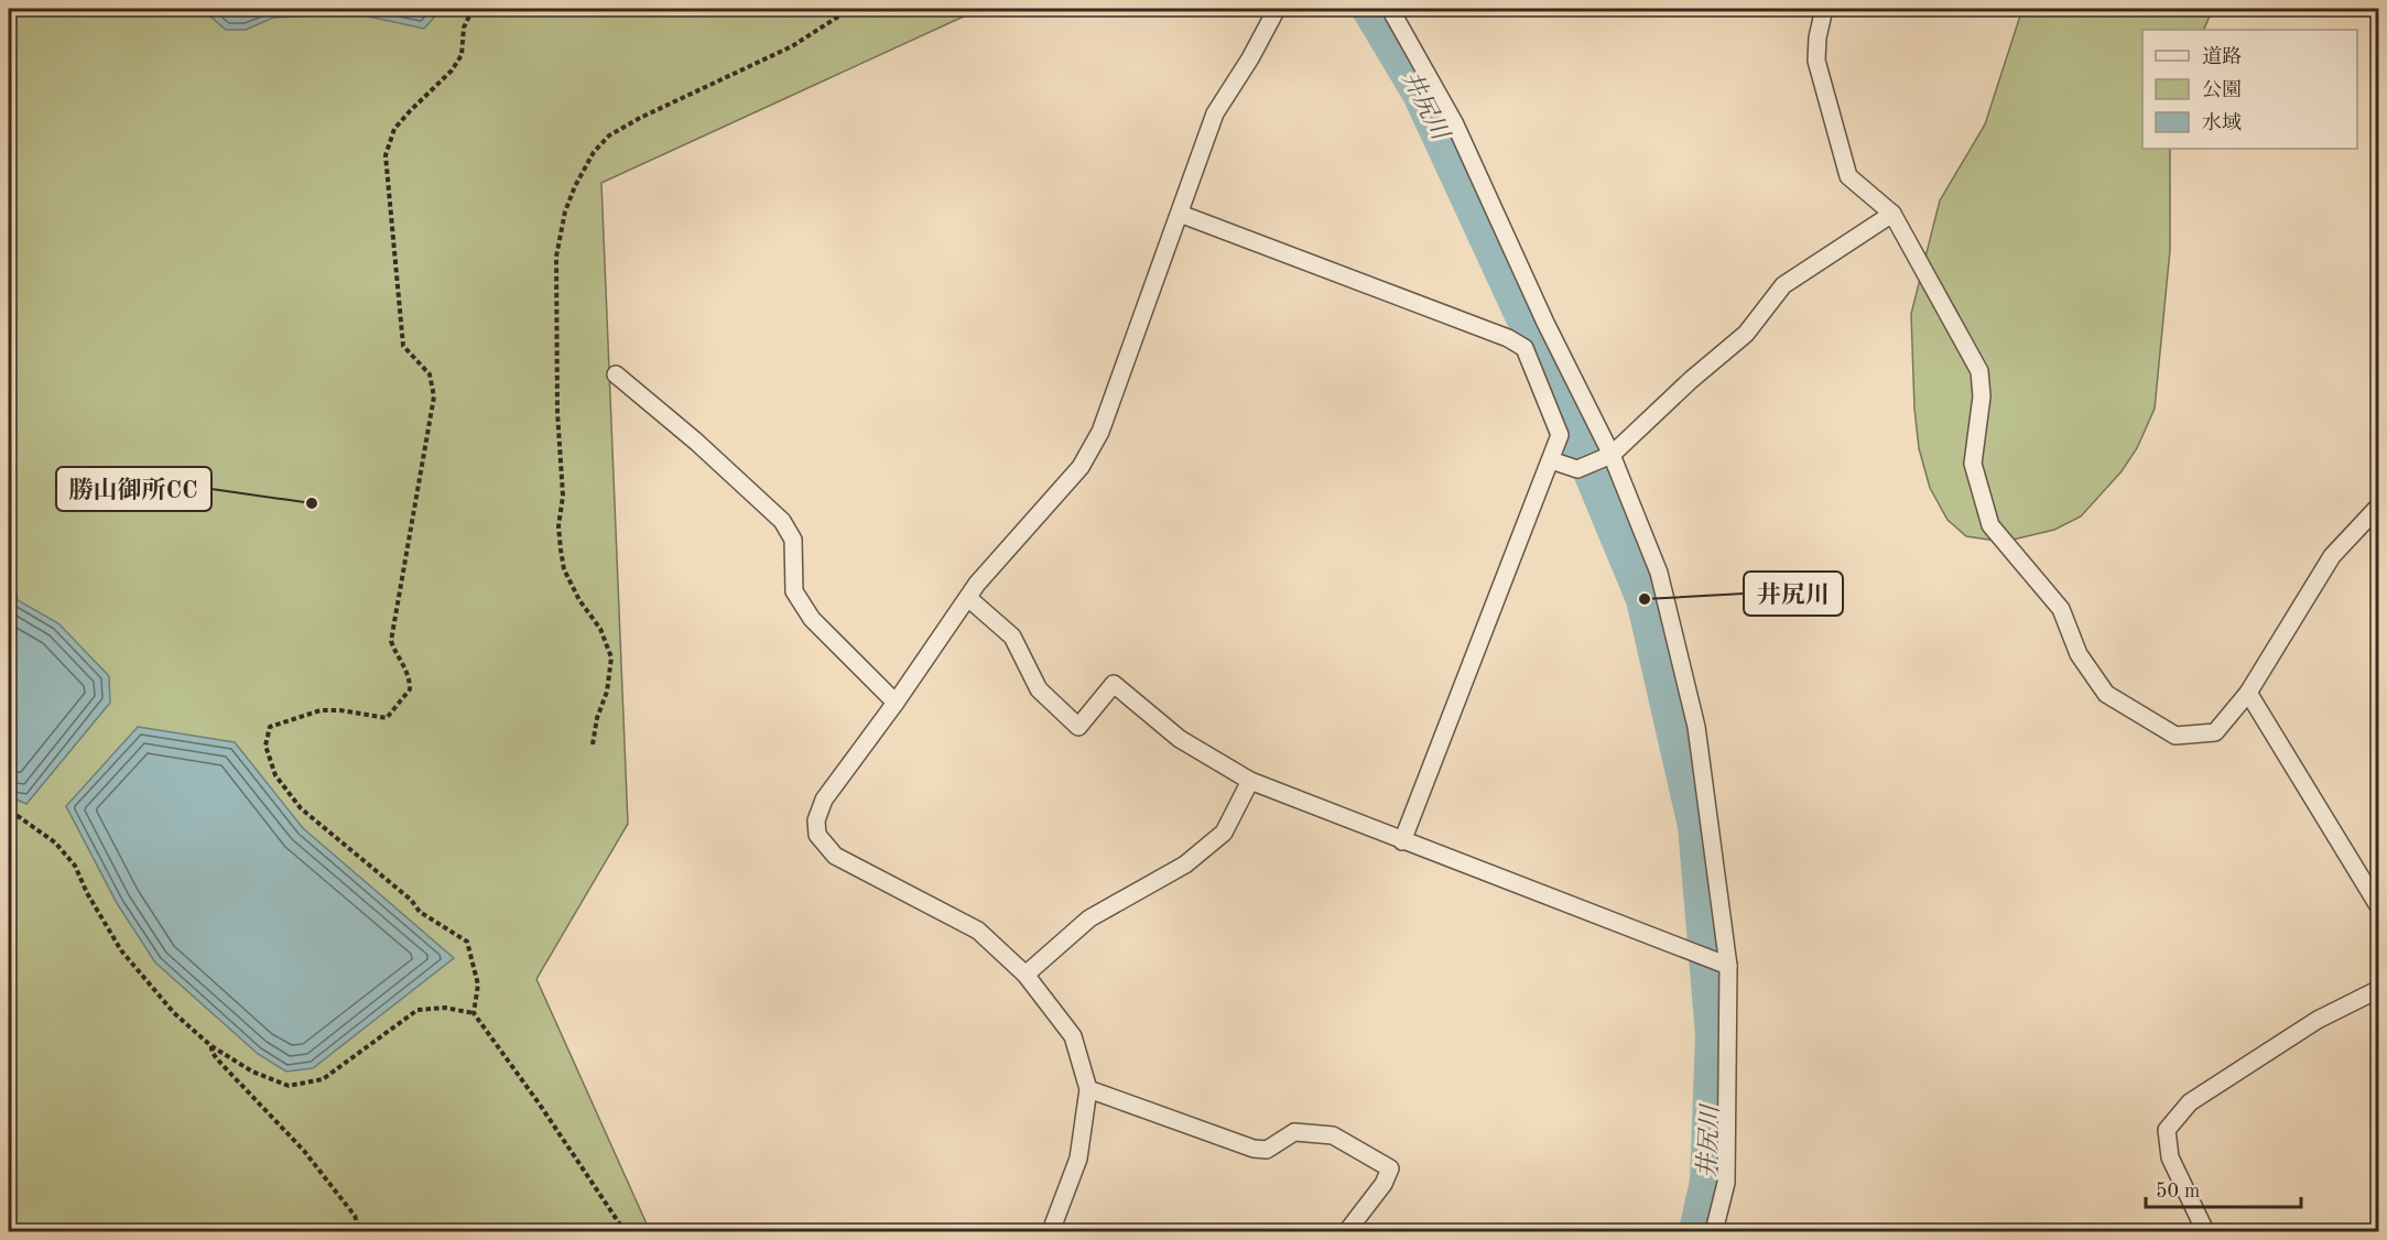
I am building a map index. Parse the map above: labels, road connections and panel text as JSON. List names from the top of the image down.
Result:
{
  "water": ["井尻川"],
  "places": ["勝山御所CC", "井尻川"],
  "legend": ["道路", "公園", "水域"],
  "scale_bar": "50 m"
}
